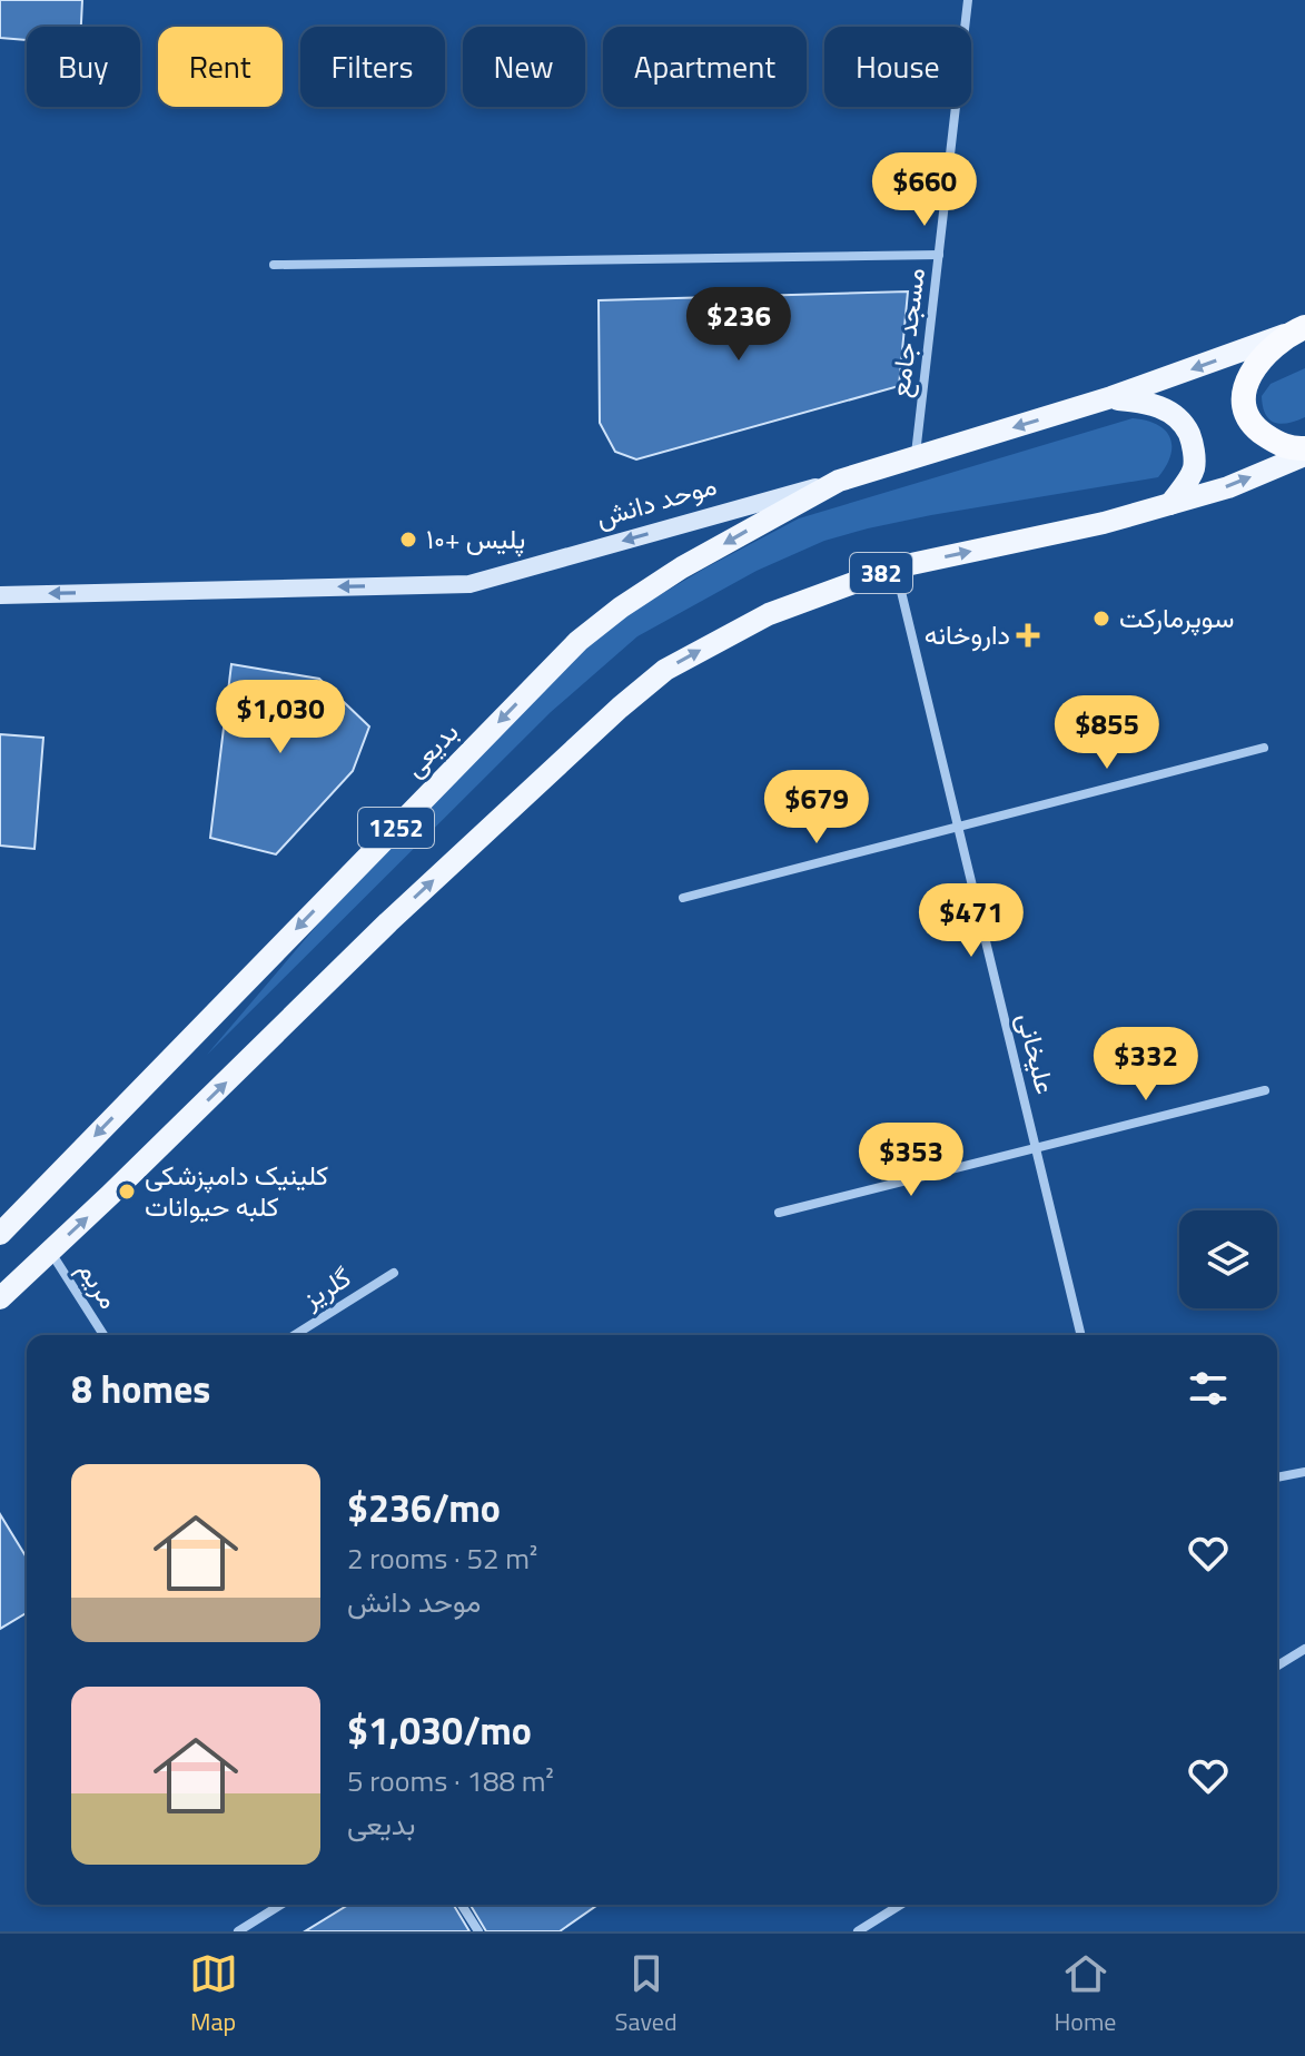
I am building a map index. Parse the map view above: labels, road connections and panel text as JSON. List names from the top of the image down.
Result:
{
  "streets": {
    "main road": [
      "موحد دانش",
      "382",
      "بدیعی",
      "1252"
    ],
    "street": [
      "مسجد جامع",
      "علیخانی",
      "مریم",
      "گلریز"
    ]
  },
  "crossings": [
    ["مسجد جامع", "موحد دانش"],
    ["موحد دانش", "بدیعی"],
    ["382", "1252"],
    ["382", "علیخانی"],
    ["1252", "مریم"]
  ],
  "places": {
    "other": ["پلیس +۱۰", "سوپرمارکت", "کلینیک دامپزشکی کلبه حیوانات"],
    "health": ["داروخانه"]
  },
  "page": {
    "chip": [
      "Buy",
      "Rent",
      "Filters",
      "New",
      "Apartment",
      "House"
    ],
    "price": [
      "$660",
      "$236",
      "$1,030",
      "$855",
      "$679",
      "$471",
      "$332",
      "$353"
    ],
    "heading": "8 homes",
    "list": [
      {
        "name": "$236/mo",
        "note": "2 rooms · 52 m² · موحد دانش"
      },
      {
        "name": "$1,030/mo",
        "note": "5 rooms · 188 m² · بدیعی"
      }
    ],
    "tabs": ["Map", "Saved", "Home"]
  }
}
